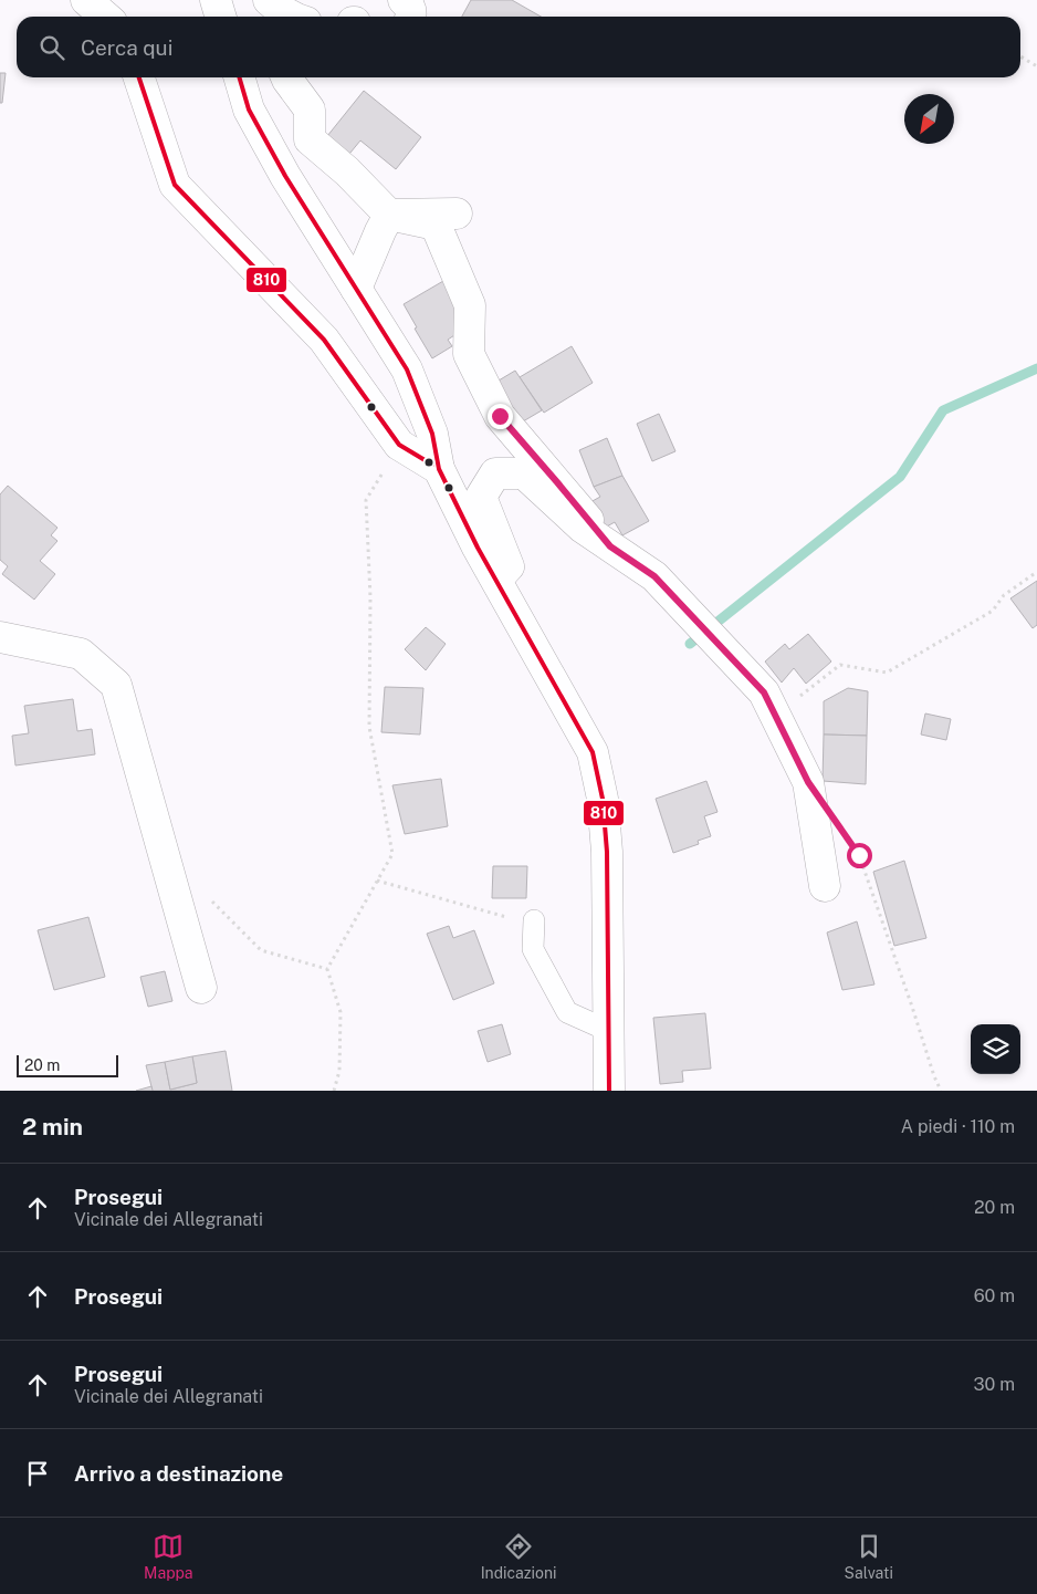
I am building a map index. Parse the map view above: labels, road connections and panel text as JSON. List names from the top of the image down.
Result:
{
  "lines": ["transit line 810"],
  "scale_bar": "20 m",
  "north": "bottom left",
  "page": {
    "search": "Cerca qui",
    "scale": "20 m",
    "heading": ["2 min", "A piedi · 110 m"],
    "list": [
      ["Prosegui", "Vicinale dei Allegranati", "20 m"],
      ["Prosegui", "60 m"],
      ["Prosegui", "Vicinale dei Allegranati", "30 m"],
      "Arrivo a destinazione"
    ],
    "nav": ["Mappa", "Indicazioni", "Salvati"]
  }
}
